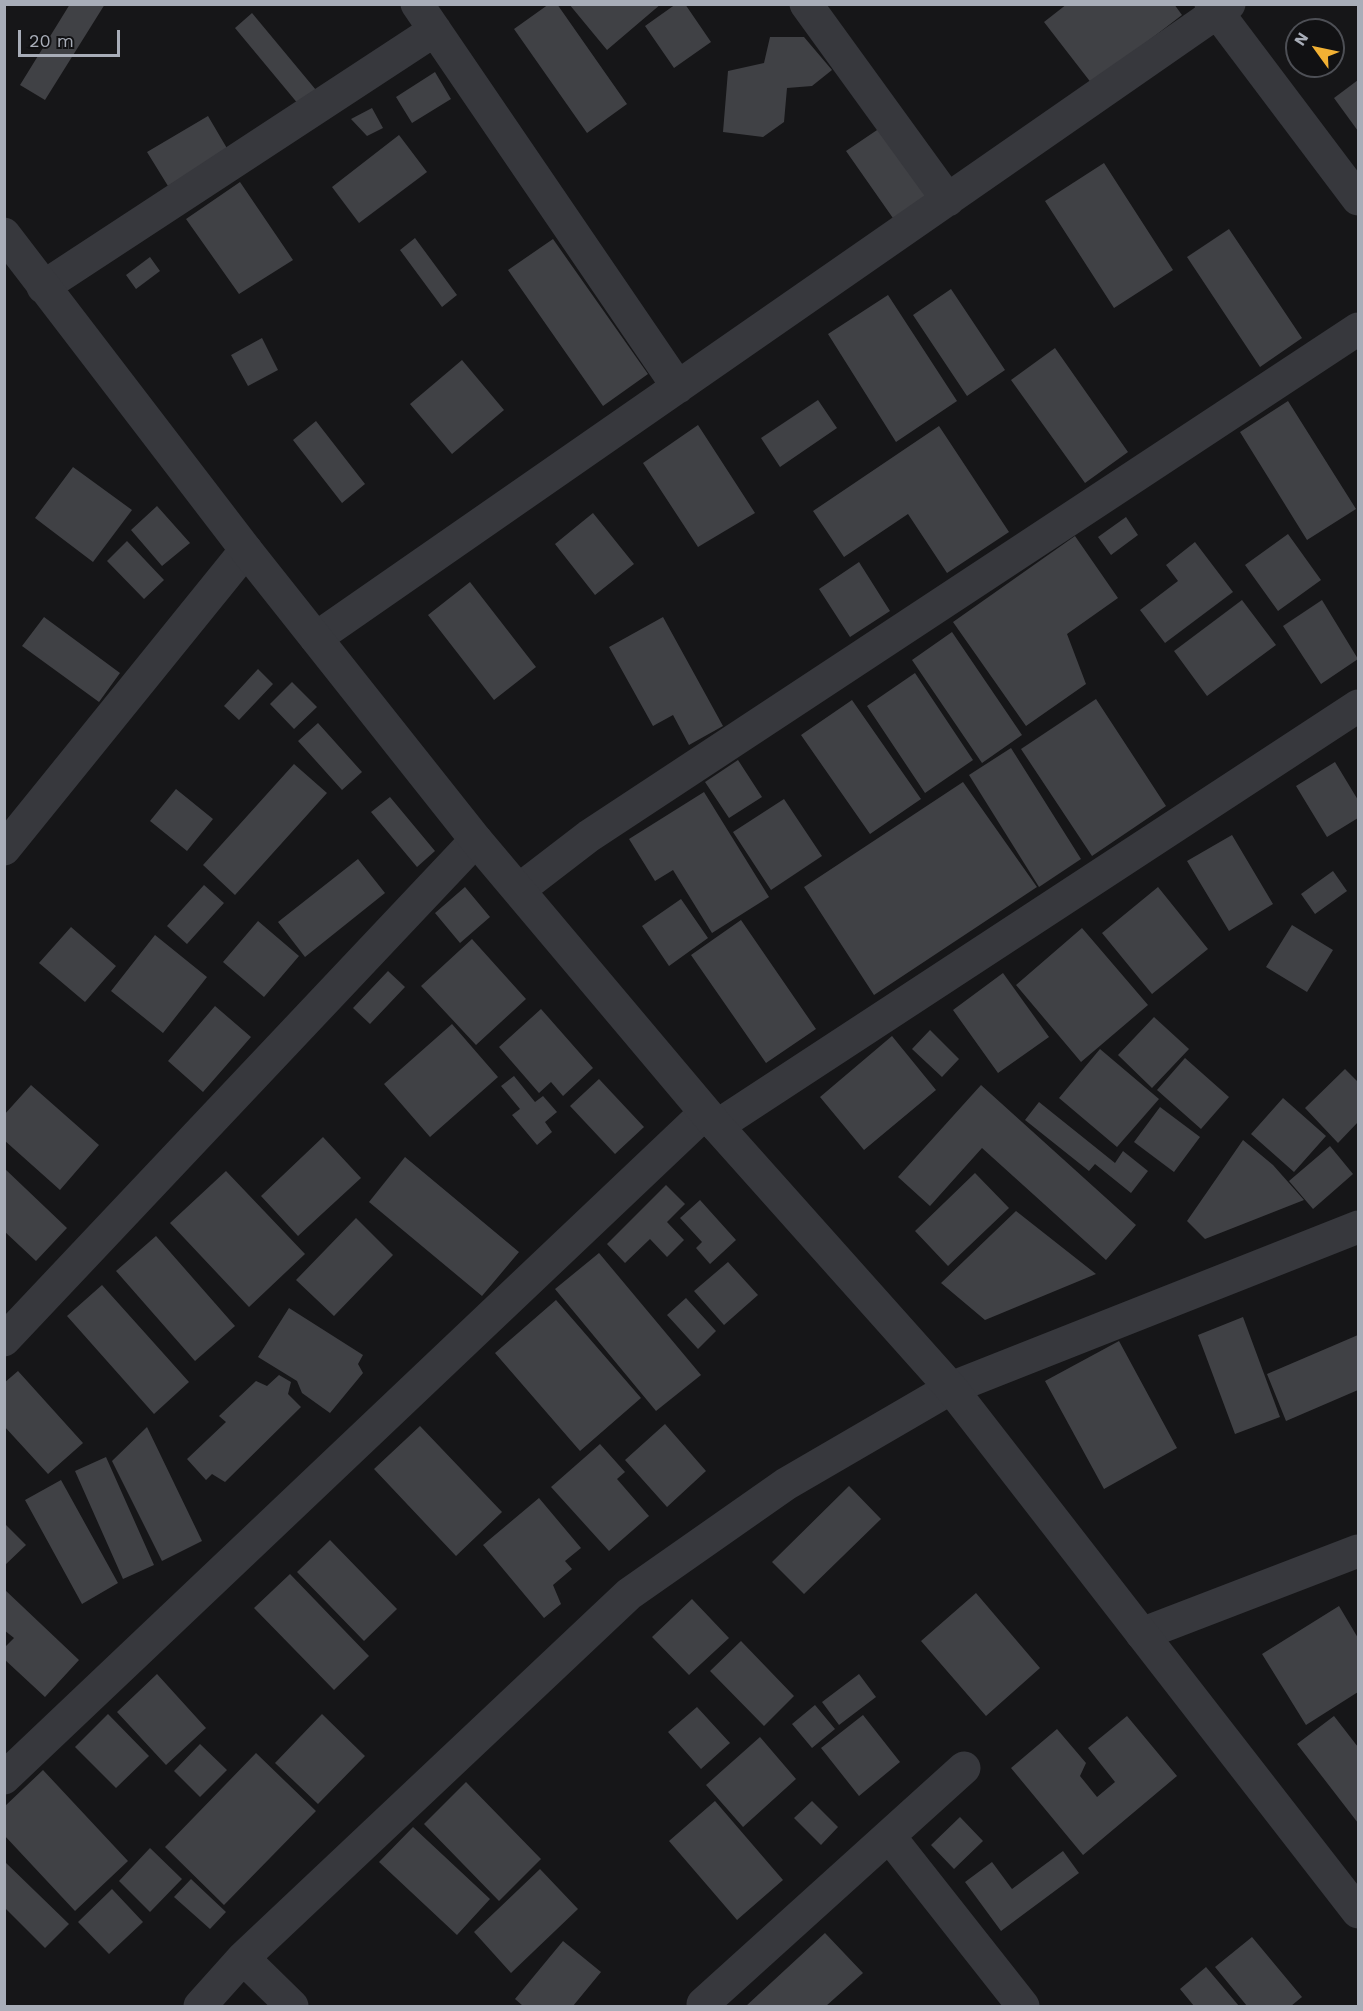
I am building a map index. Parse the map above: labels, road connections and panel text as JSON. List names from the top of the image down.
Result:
{
  "scale_bar": "20 m",
  "north": "top left"
}
